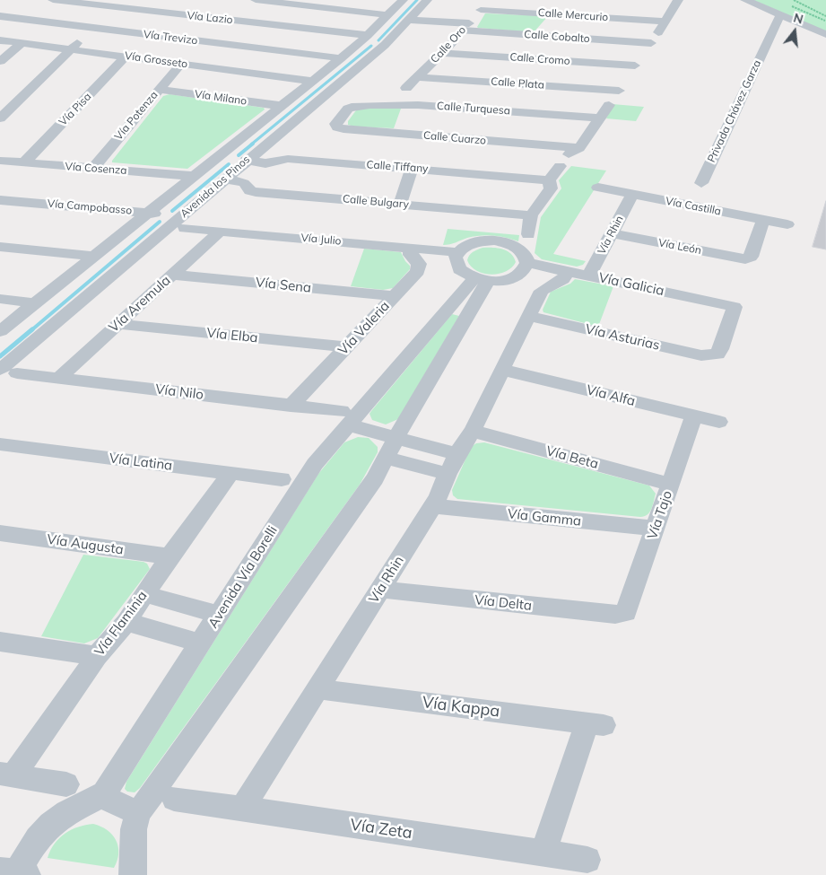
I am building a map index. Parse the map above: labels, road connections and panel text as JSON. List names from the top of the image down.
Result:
{
  "streets": {
    "street": [
      "Calle Mercurio",
      "Vía Lazio",
      "Calle Cobalto",
      "Vía Trevizo",
      "Calle Oro",
      "Calle Cromo",
      "Vía Grosseto",
      "Calle Plata",
      "Vía Milano",
      "Calle Turquesa",
      "Vía Pisa",
      "Privada Chávez Garza",
      "Vía Potenza",
      "Calle Cuarzo",
      "Calle Tiffany",
      "Vía Cosenza",
      "Avenida los Pinos",
      "Calle Bulgary",
      "Vía Castilla",
      "Vía Campobasso",
      "Vía Rhin",
      "Vía Julio",
      "Vía León",
      "Vía Galicia",
      "Vía Sena",
      "Vía Aremula",
      "Vía Valeria",
      "Vía Elba",
      "Vía Asturias",
      "Vía Nilo",
      "Vía Alfa",
      "Vía Beta",
      "Vía Latina",
      "Vía Tajo",
      "Vía Gamma",
      "Vía Augusta",
      "Avenida Vía Borelli",
      "Vía Delta",
      "Vía Flaminia",
      "Vía Kappa",
      "Vía Zeta"
    ]
  },
  "crossings": [
    ["Calle Mercurio", "Calle Cobalto"],
    ["Calle Mercurio", "Calle Oro"],
    ["Vía Lazio", "Avenida los Pinos"],
    ["Calle Cobalto", "Calle Oro"],
    ["Vía Trevizo", "Avenida los Pinos"],
    ["Calle Oro", "Calle Cromo"],
    ["Calle Oro", "Calle Plata"],
    ["Vía Grosseto", "Vía Pisa"],
    ["Vía Grosseto", "Vía Potenza"],
    ["Vía Grosseto", "Avenida los Pinos"],
    ["Vía Milano", "Vía Potenza"],
    ["Vía Milano", "Avenida los Pinos"],
    ["Calle Turquesa", "Calle Cuarzo"],
    ["Vía Pisa", "Vía Cosenza"],
    ["Vía Potenza", "Vía Cosenza"],
    ["Calle Tiffany", "Avenida los Pinos"],
    ["Vía Cosenza", "Avenida los Pinos"],
    ["Avenida los Pinos", "Calle Bulgary"],
    ["Avenida los Pinos", "Vía Campobasso"],
    ["Avenida los Pinos", "Vía Julio"],
    ["Avenida los Pinos", "Vía Nilo"],
    ["Vía Castilla", "Vía Rhin"],
    ["Vía Castilla", "Vía León"],
    ["Vía Campobasso", "Vía Julio"],
    ["Vía Rhin", "Vía León"],
    ["Vía Rhin", "Vía Galicia"],
    ["Vía Rhin", "Vía Asturias"],
    ["Vía Rhin", "Vía Alfa"],
    ["Vía Rhin", "Vía Beta"],
    ["Vía Rhin", "Vía Gamma"],
    ["Vía Rhin", "Vía Delta"],
    ["Vía Rhin", "Vía Kappa"],
    ["Vía Rhin", "Vía Zeta"],
    ["Vía Julio", "Vía Aremula"],
    ["Vía Julio", "Vía Valeria"],
    ["Vía Galicia", "Vía Asturias"],
    ["Vía Sena", "Vía Aremula"],
    ["Vía Sena", "Vía Valeria"],
    ["Vía Aremula", "Vía Elba"],
    ["Vía Aremula", "Vía Nilo"],
    ["Vía Valeria", "Vía Elba"],
    ["Vía Valeria", "Vía Nilo"],
    ["Vía Nilo", "Avenida Vía Borelli"],
    ["Vía Alfa", "Vía Tajo"],
    ["Vía Beta", "Vía Tajo"],
    ["Vía Latina", "Vía Flaminia"],
    ["Vía Tajo", "Vía Gamma"],
    ["Vía Tajo", "Vía Delta"],
    ["Vía Augusta", "Vía Flaminia"],
    ["Vía Kappa", "Vía Zeta"]
  ],
  "north": "top"
}
